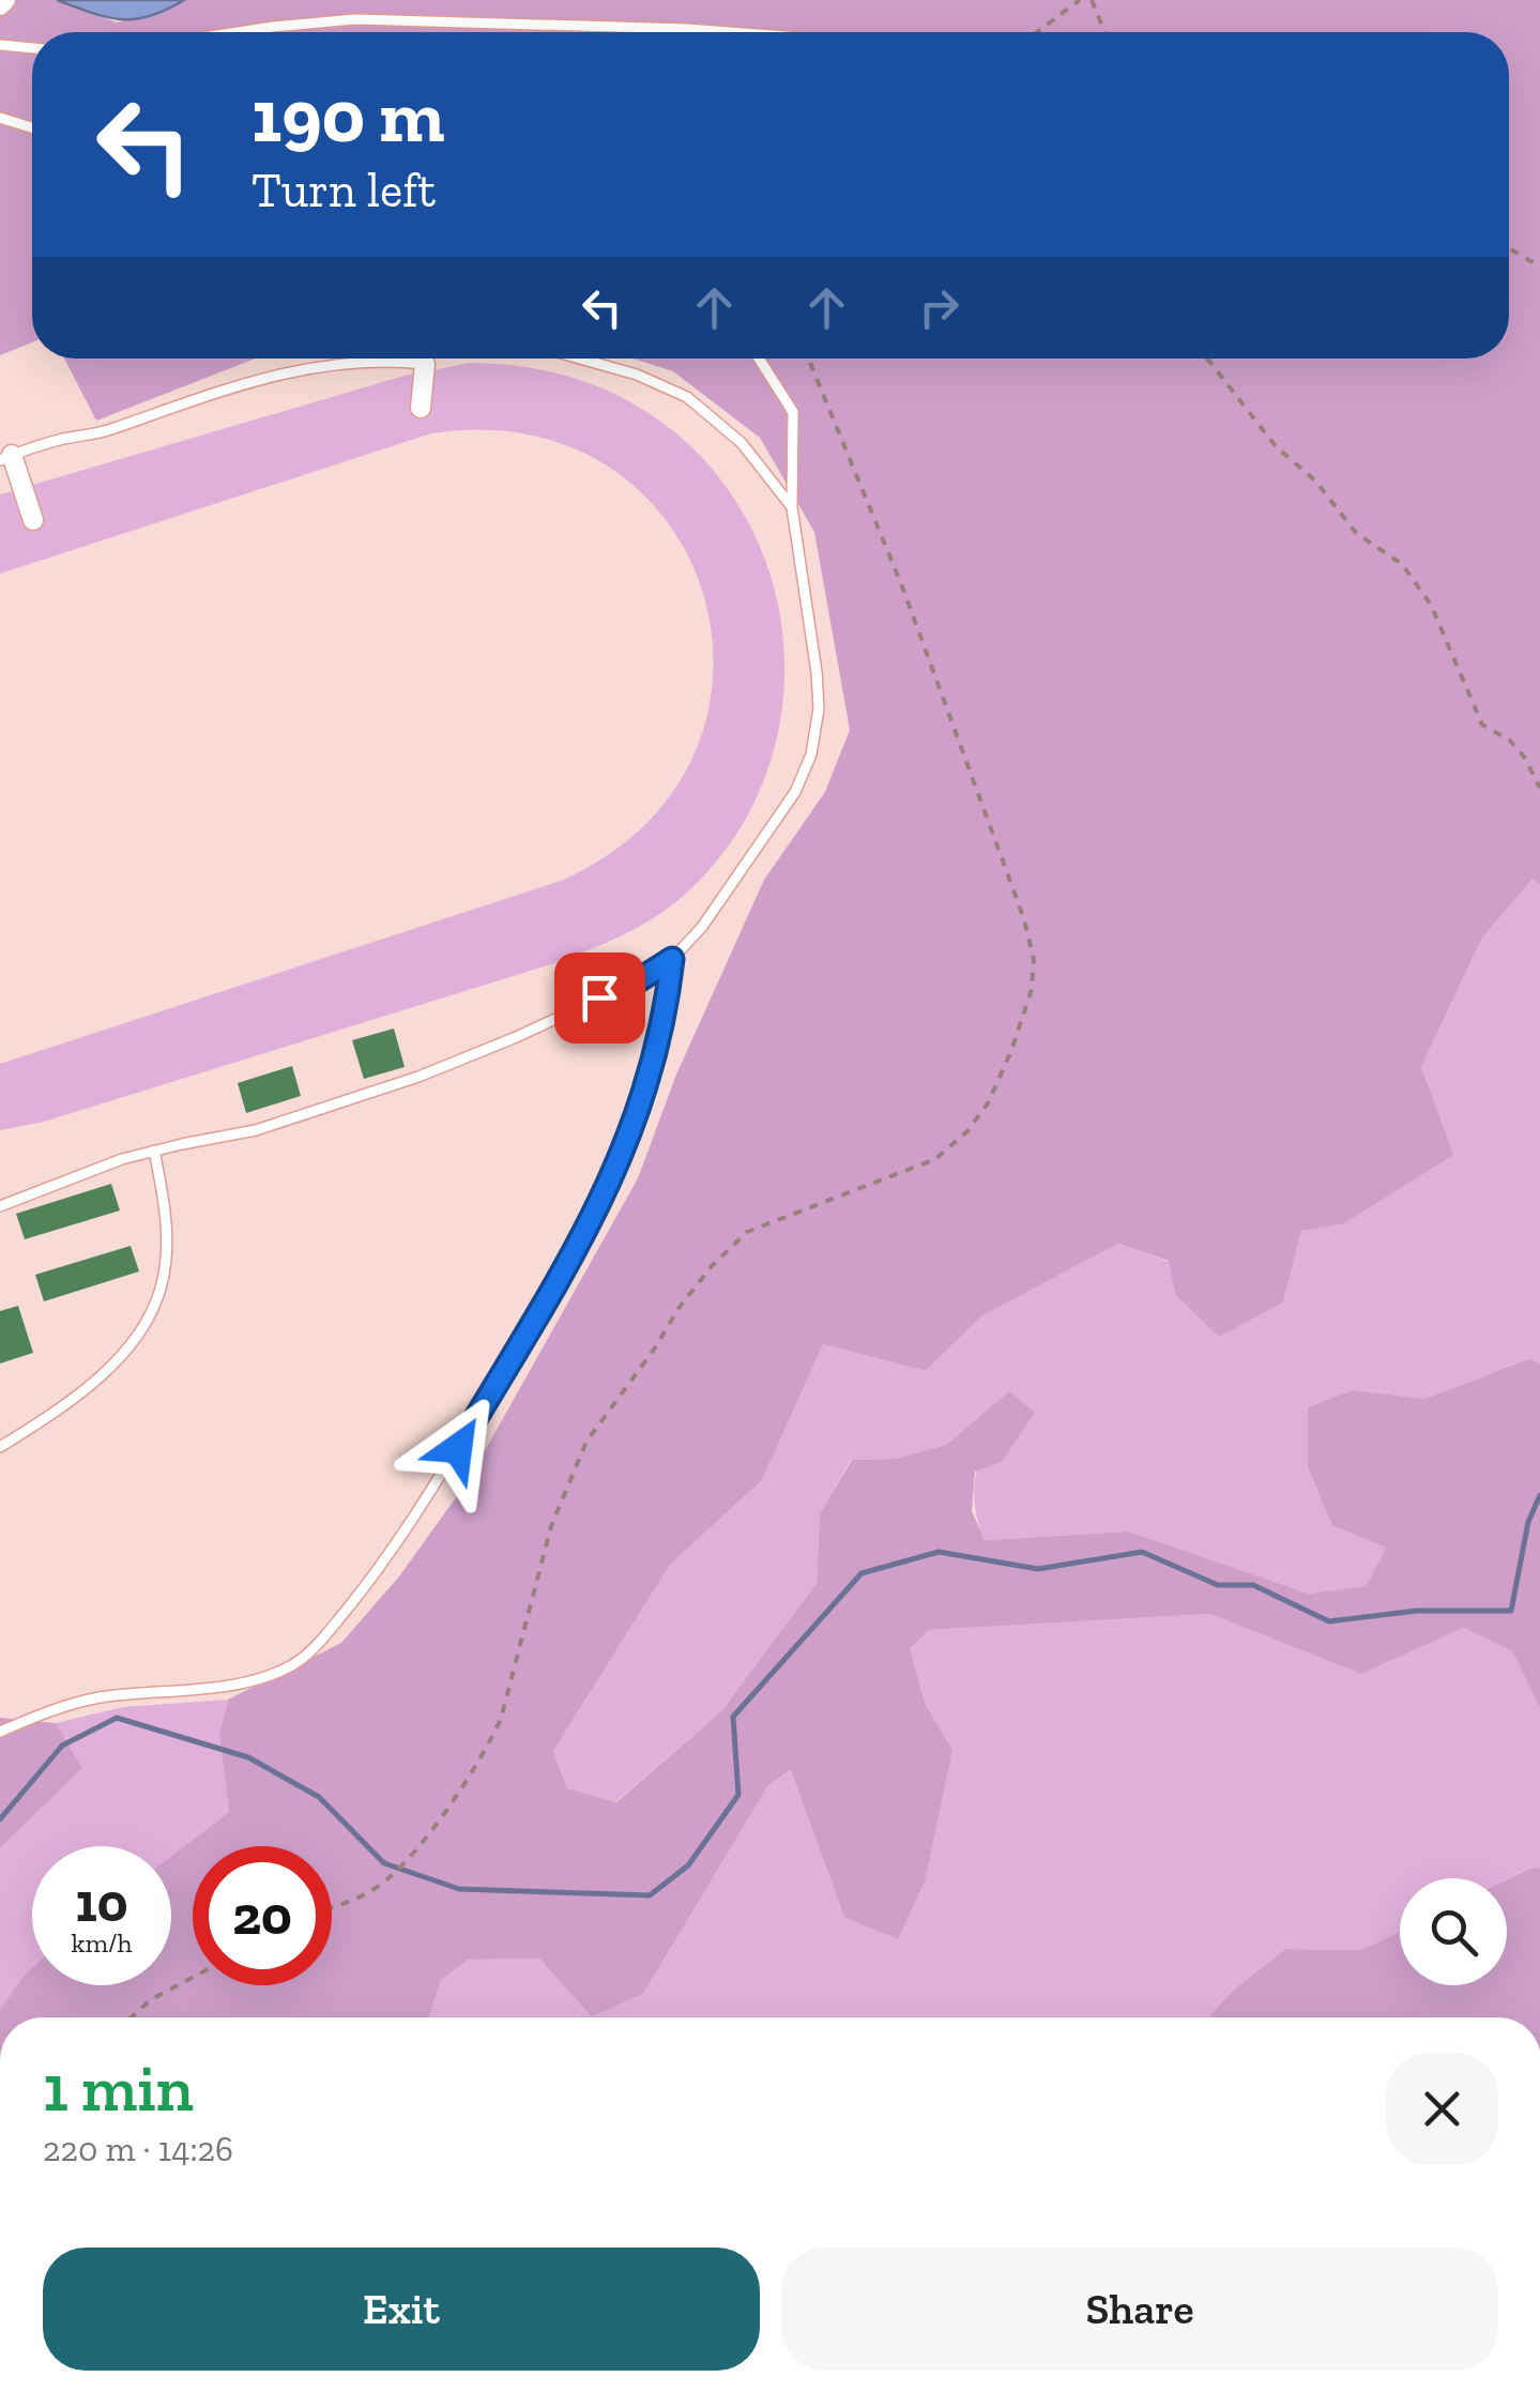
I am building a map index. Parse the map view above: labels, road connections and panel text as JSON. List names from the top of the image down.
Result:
{
  "page": {
    "turn": ["190 m", "Turn left"],
    "speed": "10 km/h",
    "limit": "20",
    "heading": ["1 min", "220 m · 14:26"],
    "buttons": ["Exit", "Share"]
  }
}
